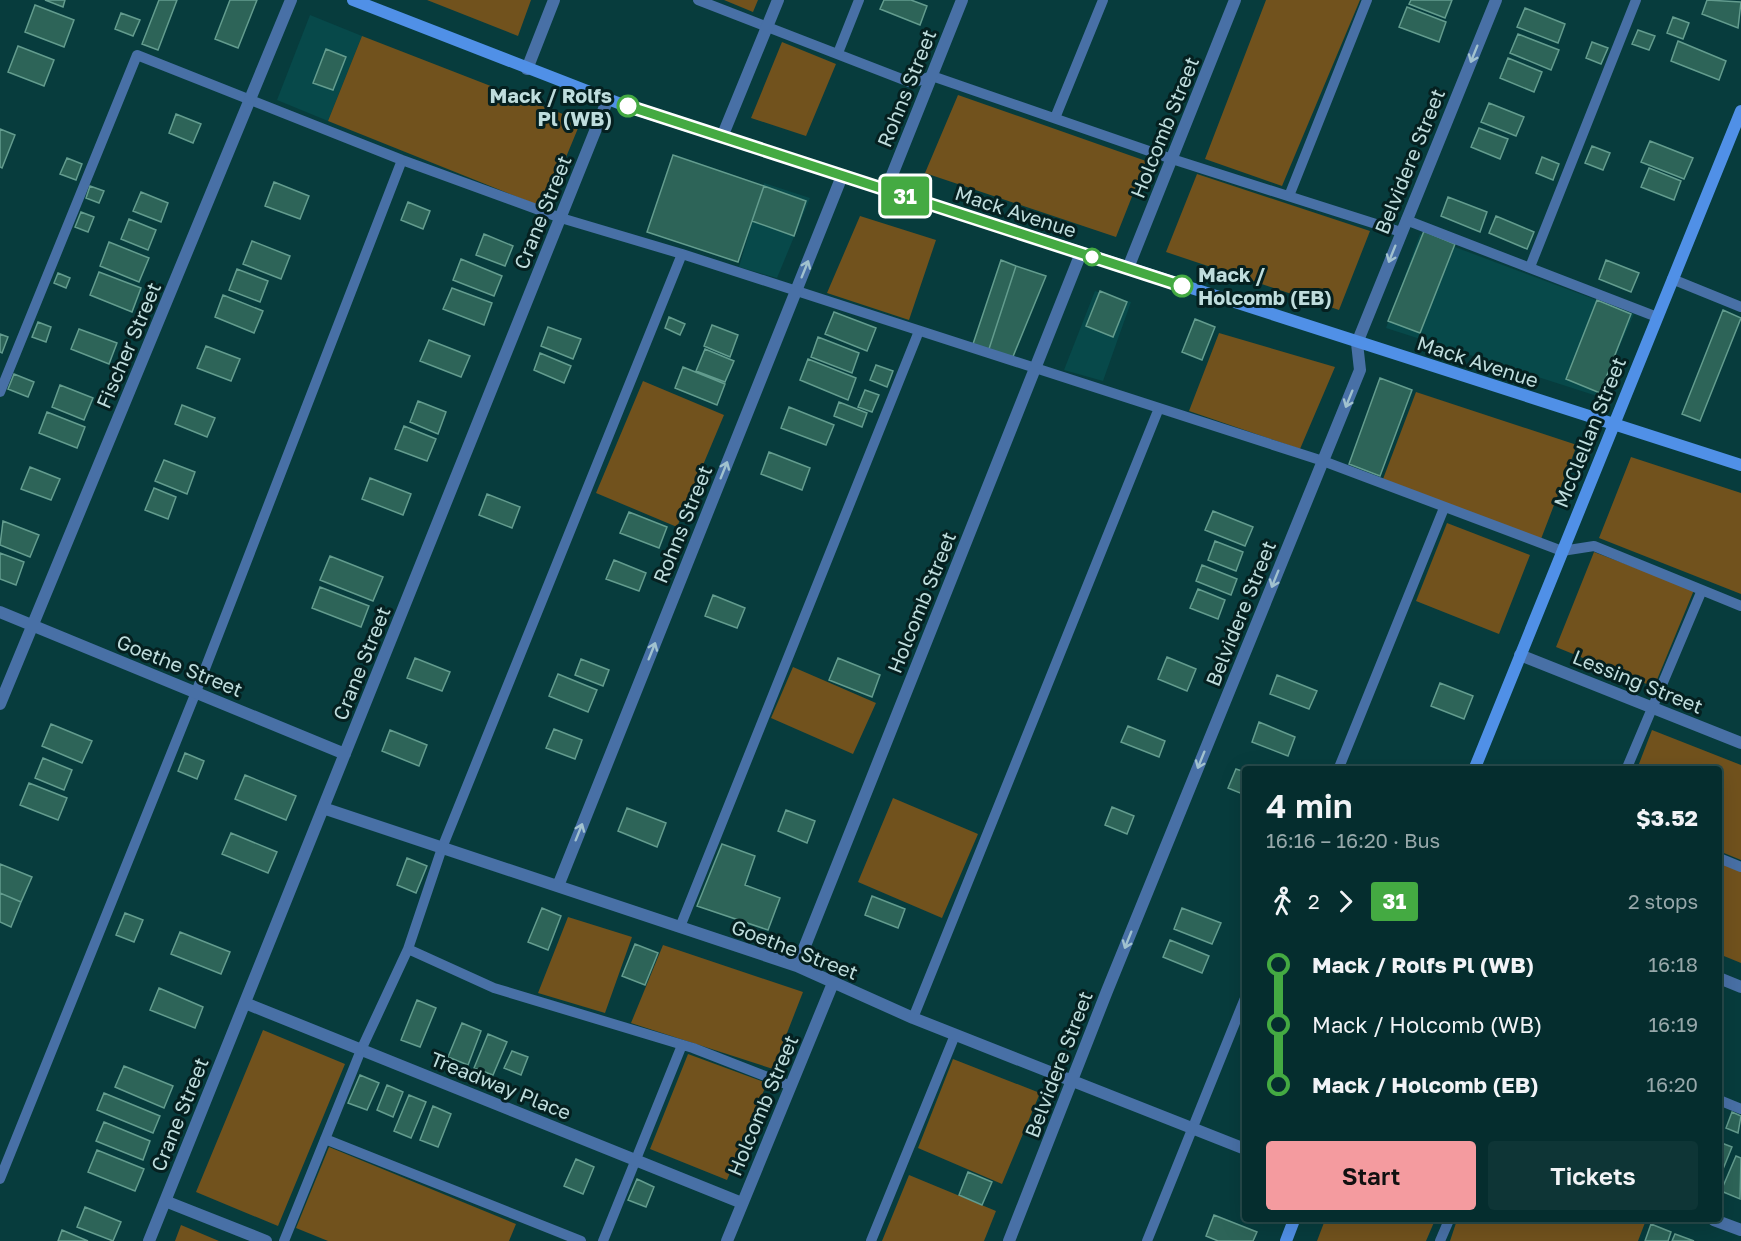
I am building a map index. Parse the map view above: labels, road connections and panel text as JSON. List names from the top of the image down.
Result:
{
  "streets": {
    "main road": ["Mack Avenue", "McClellan Street"],
    "street": [
      "Rohns Street",
      "Holcomb Street",
      "Belvidere Street",
      "Crane Street",
      "Fischer Street",
      "Goethe Street",
      "Lessing Street",
      "Treadway Place"
    ]
  },
  "crossings": [
    ["Rohns Street", "Mack Avenue"],
    ["Rohns Street", "Goethe Street"],
    ["Holcomb Street", "Mack Avenue"],
    ["Holcomb Street", "Goethe Street"],
    ["Holcomb Street", "Treadway Place"],
    ["Belvidere Street", "Mack Avenue"],
    ["Belvidere Street", "Goethe Street"],
    ["Mack Avenue", "Crane Street"],
    ["Mack Avenue", "McClellan Street"],
    ["Crane Street", "Goethe Street"],
    ["Crane Street", "Treadway Place"],
    ["Fischer Street", "Goethe Street"],
    ["McClellan Street", "Lessing Street"]
  ],
  "one_way": ["Rohns Street", "Belvidere Street"],
  "places": ["Mack / Rolfs Pl (WB)", "Mack / Holcomb (EB)"],
  "lines": ["bus line 31"],
  "page": {
    "on_map": "31",
    "heading": ["4 min", "16:16 – 16:20 · Bus", "$3.52"],
    "legs": ["2", "31", "2 stops"],
    "list": [
      {
        "name": "Mack / Rolfs Pl (WB)",
        "value": "16:18"
      },
      {
        "name": "Mack / Holcomb (WB)",
        "value": "16:19"
      },
      {
        "name": "Mack / Holcomb (EB)",
        "value": "16:20"
      }
    ],
    "buttons": ["Start", "Tickets"]
  }
}
